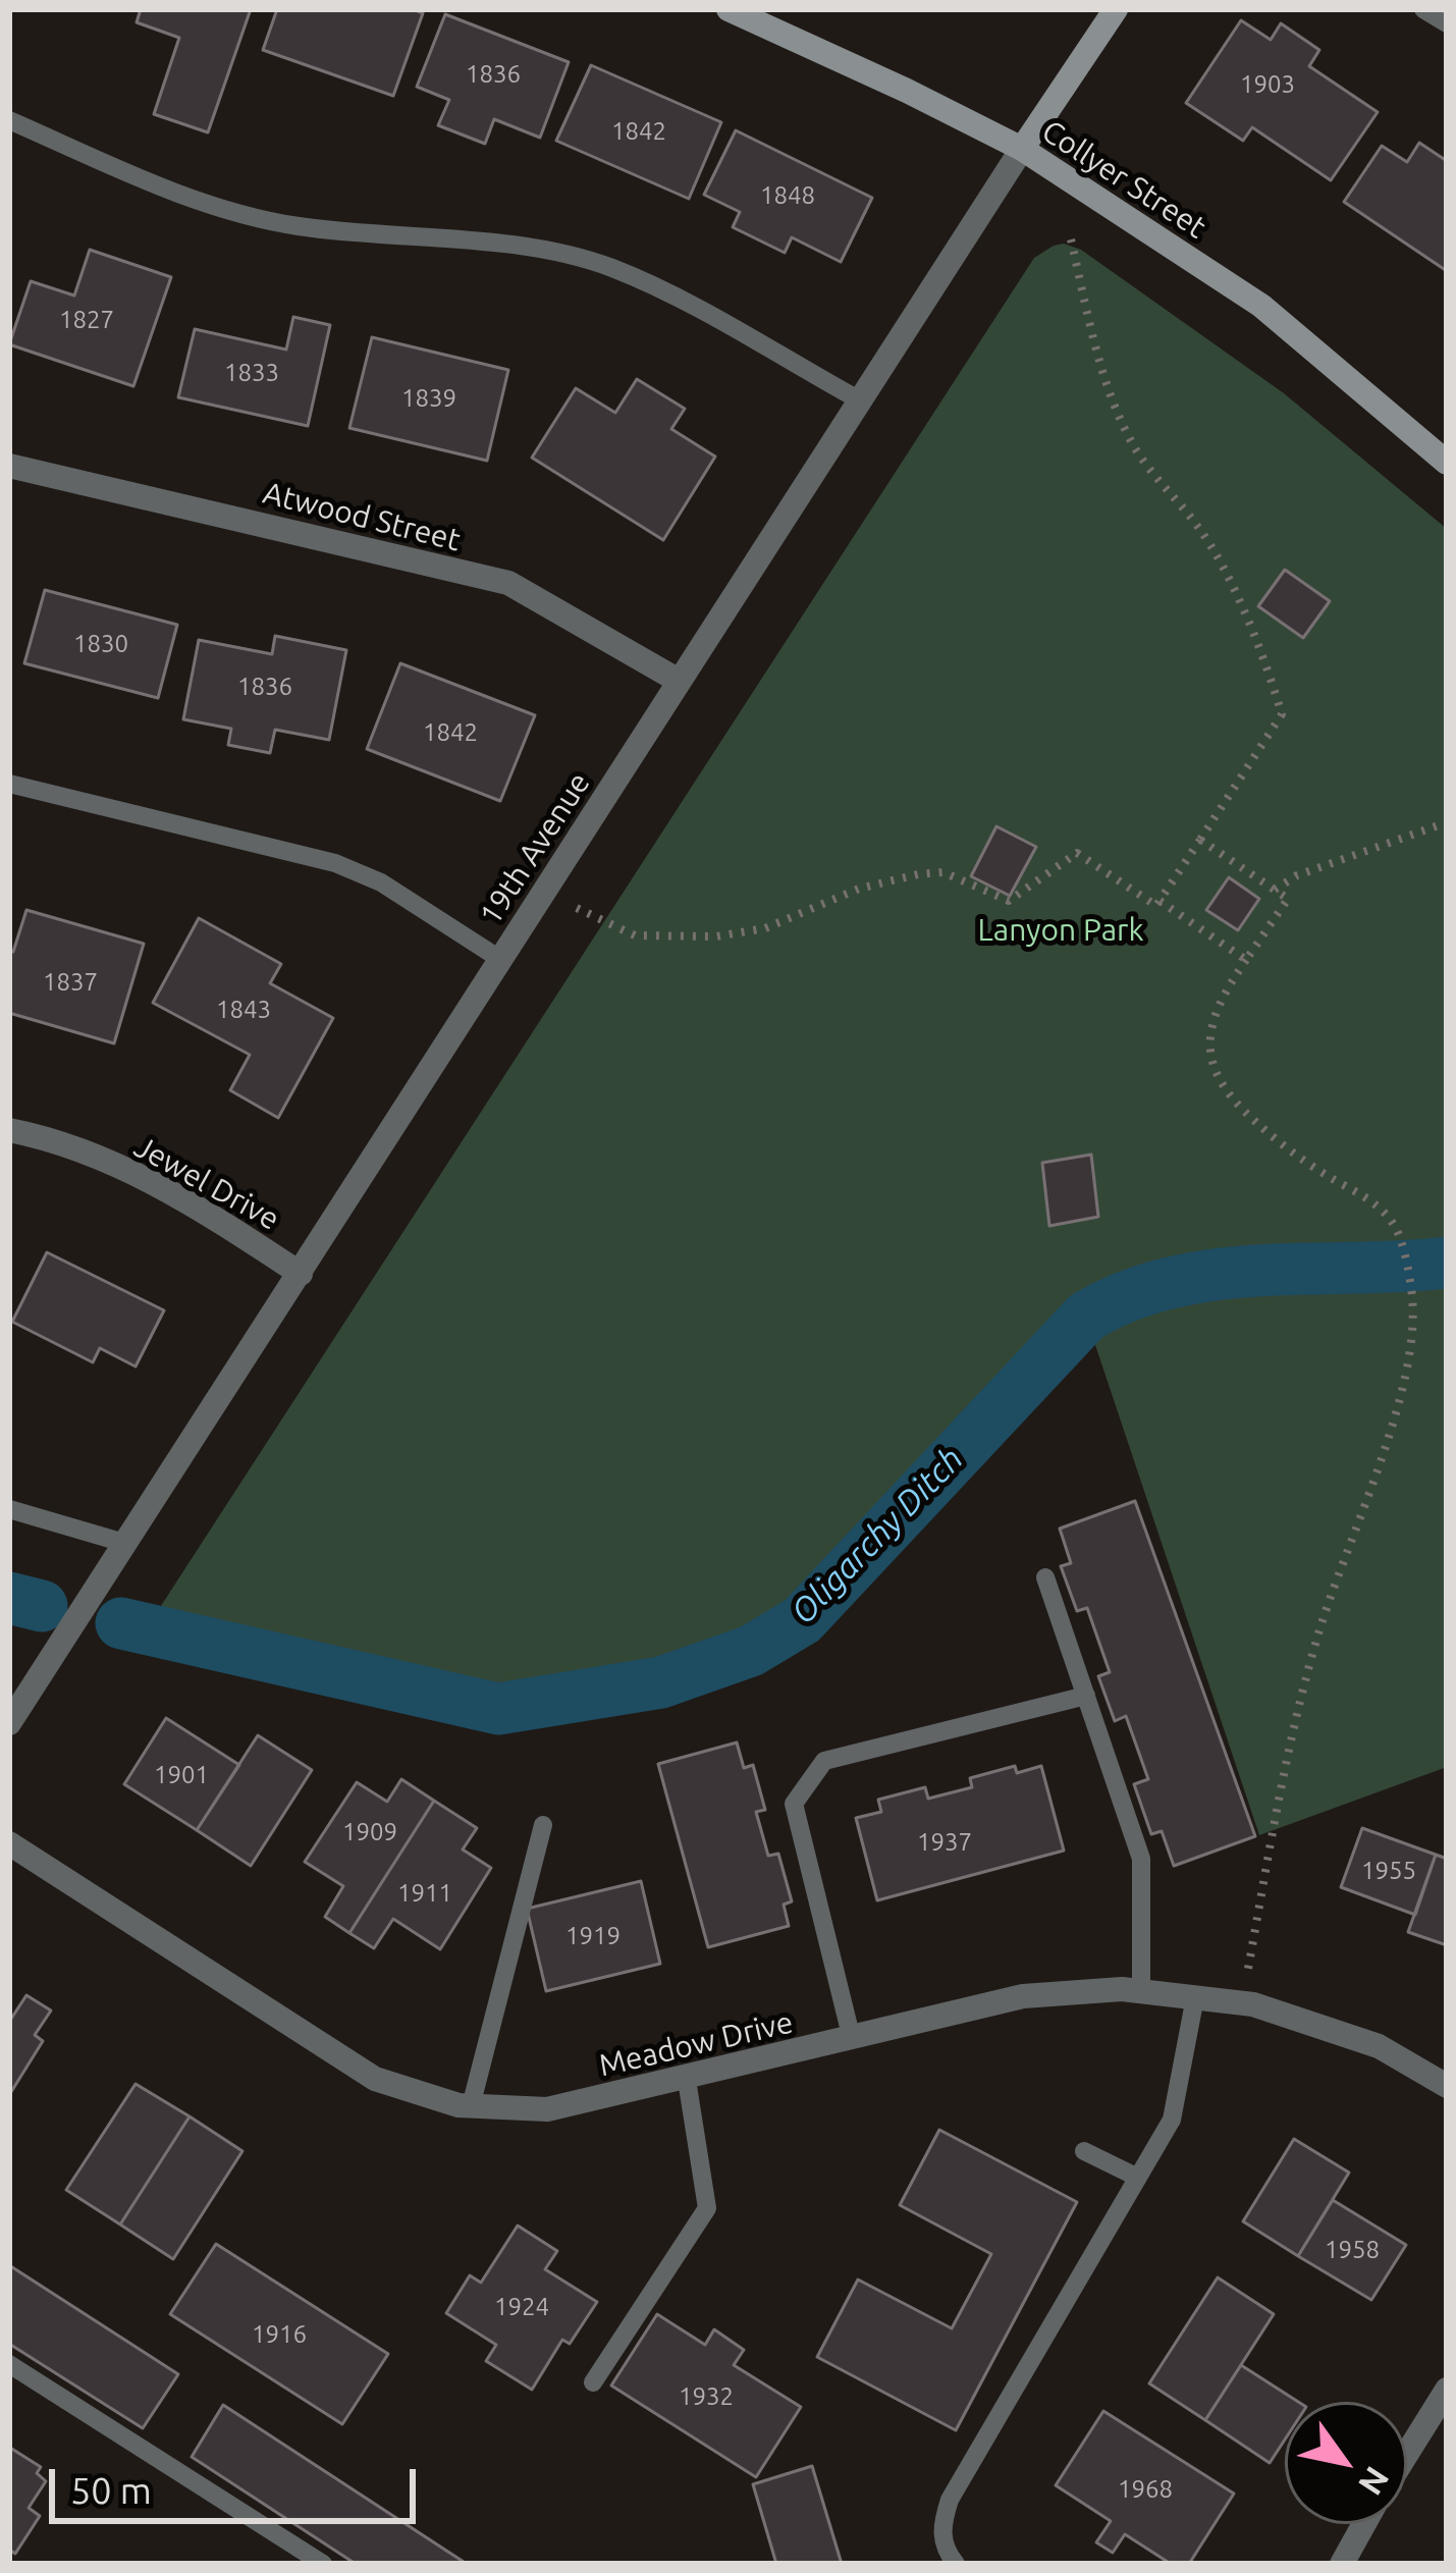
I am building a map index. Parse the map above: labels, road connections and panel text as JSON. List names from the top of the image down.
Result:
{
  "streets": {
    "street": [
      "Collyer Street",
      "Atwood Street",
      "19th Avenue",
      "Jewel Drive",
      "Meadow Drive"
    ]
  },
  "crossings": [
    ["Collyer Street", "19th Avenue"],
    ["Atwood Street", "19th Avenue"],
    ["19th Avenue", "Jewel Drive"]
  ],
  "water": ["Oligarchy Ditch"],
  "parks": ["Lanyon Park"],
  "house_numbers": [
    "1836",
    "1903",
    "1842",
    "1848",
    "1827",
    "1833",
    "1839",
    "1830",
    "1836",
    "1842",
    "1837",
    "1843",
    "1901",
    "1909",
    "1937",
    "1955",
    "1911",
    "1919",
    "1958",
    "1924",
    "1916",
    "1932",
    "1968"
  ],
  "scale_bar": "50 m",
  "north": "bottom right"
}
